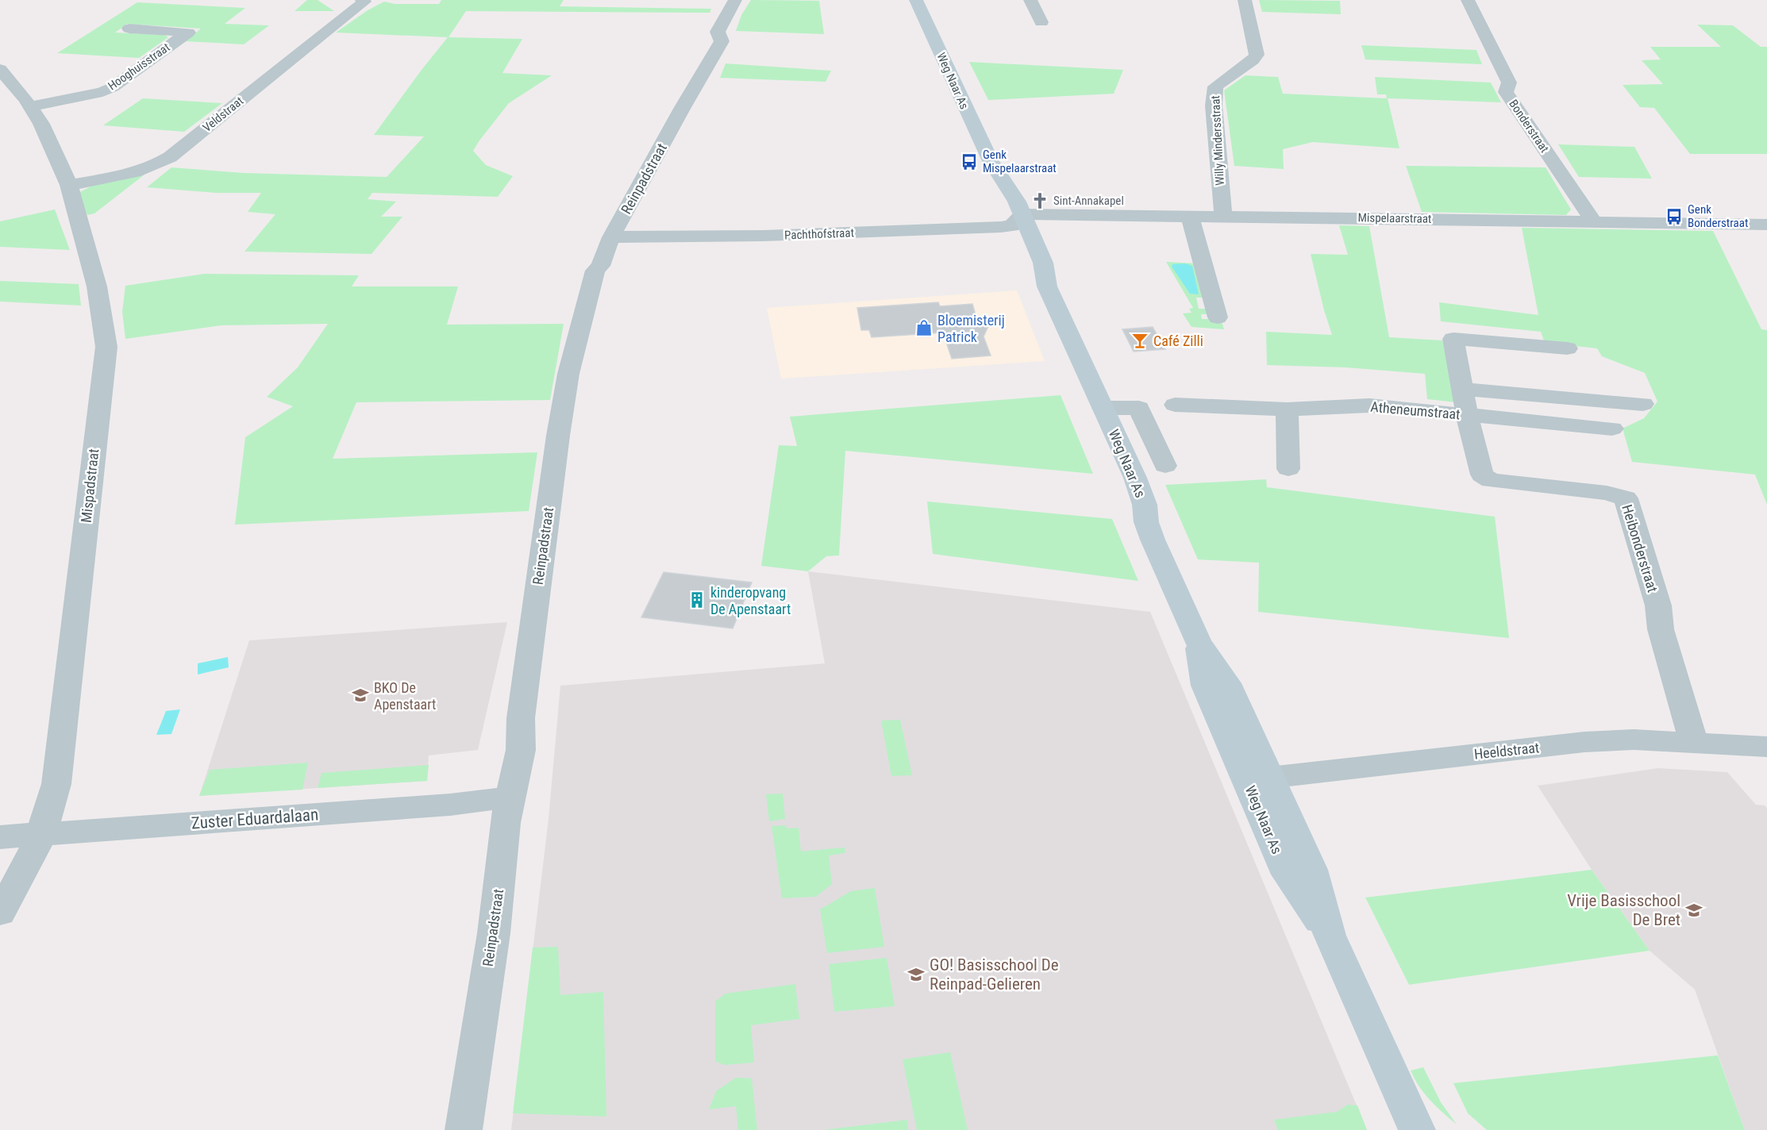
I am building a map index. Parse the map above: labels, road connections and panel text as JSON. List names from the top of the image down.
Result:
{
  "streets": {
    "main road": ["Weg Naar As"],
    "street": [
      "Hooghuisstraat",
      "Veldstraat",
      "Bonderstraat",
      "Willy Mindersstraat",
      "Reinpadstraat",
      "Mispelaarstraat",
      "Pachthofstraat",
      "Atheneumstraat",
      "Mispadstraat",
      "Heibonderstraat",
      "Heeldstraat",
      "Zuster Eduardalaan"
    ]
  },
  "crossings": [
    ["Hooghuisstraat", "Mispadstraat"],
    ["Weg Naar As", "Mispelaarstraat"],
    ["Weg Naar As", "Pachthofstraat"],
    ["Weg Naar As", "Heeldstraat"],
    ["Veldstraat", "Mispadstraat"],
    ["Bonderstraat", "Mispelaarstraat"],
    ["Willy Mindersstraat", "Mispelaarstraat"],
    ["Reinpadstraat", "Pachthofstraat"],
    ["Reinpadstraat", "Zuster Eduardalaan"],
    ["Mispelaarstraat", "Pachthofstraat"],
    ["Atheneumstraat", "Heibonderstraat"],
    ["Mispadstraat", "Zuster Eduardalaan"],
    ["Heibonderstraat", "Heeldstraat"]
  ],
  "places": {
    "bus stop": ["Genk Mispelaarstraat", "Genk Bonderstraat"],
    "church": ["Sint-Annakapel"],
    "shop": ["Bloemisterij Patrick"],
    "bar": ["Café Zilli"],
    "building": ["kinderopvang De Apenstaart"],
    "school or university": ["BKO De Apenstaart", "Vrije Basisschool De Bret", "GO! Basisschool De Reinpad-Gelieren"]
  }
}
